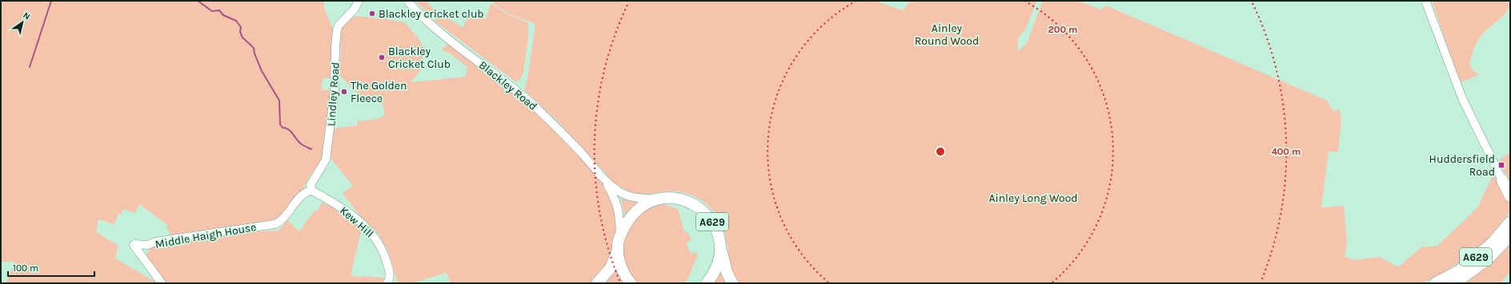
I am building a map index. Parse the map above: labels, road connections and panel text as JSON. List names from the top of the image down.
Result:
{
  "streets": {
    "highway": ["A629"],
    "street": [
      "Blackley Road",
      "Lindley Road",
      "Kew Hill",
      "Middle Haigh House"
    ]
  },
  "crossings": [
    ["Blackley Road", "A629"],
    ["Lindley Road", "Kew Hill"],
    ["Lindley Road", "Middle Haigh House"],
    ["Kew Hill", "Middle Haigh House"]
  ],
  "parks": ["Ainley Round Wood", "Ainley Long Wood"],
  "places": {
    "other": ["Blackley cricket club", "Blackley Cricket Club", "The Golden Fleece"],
    "transit": ["Huddersfield Road"]
  },
  "scale_bar": "100 m",
  "north": "top right",
  "rings": ["200 m", "400 m"]
}
